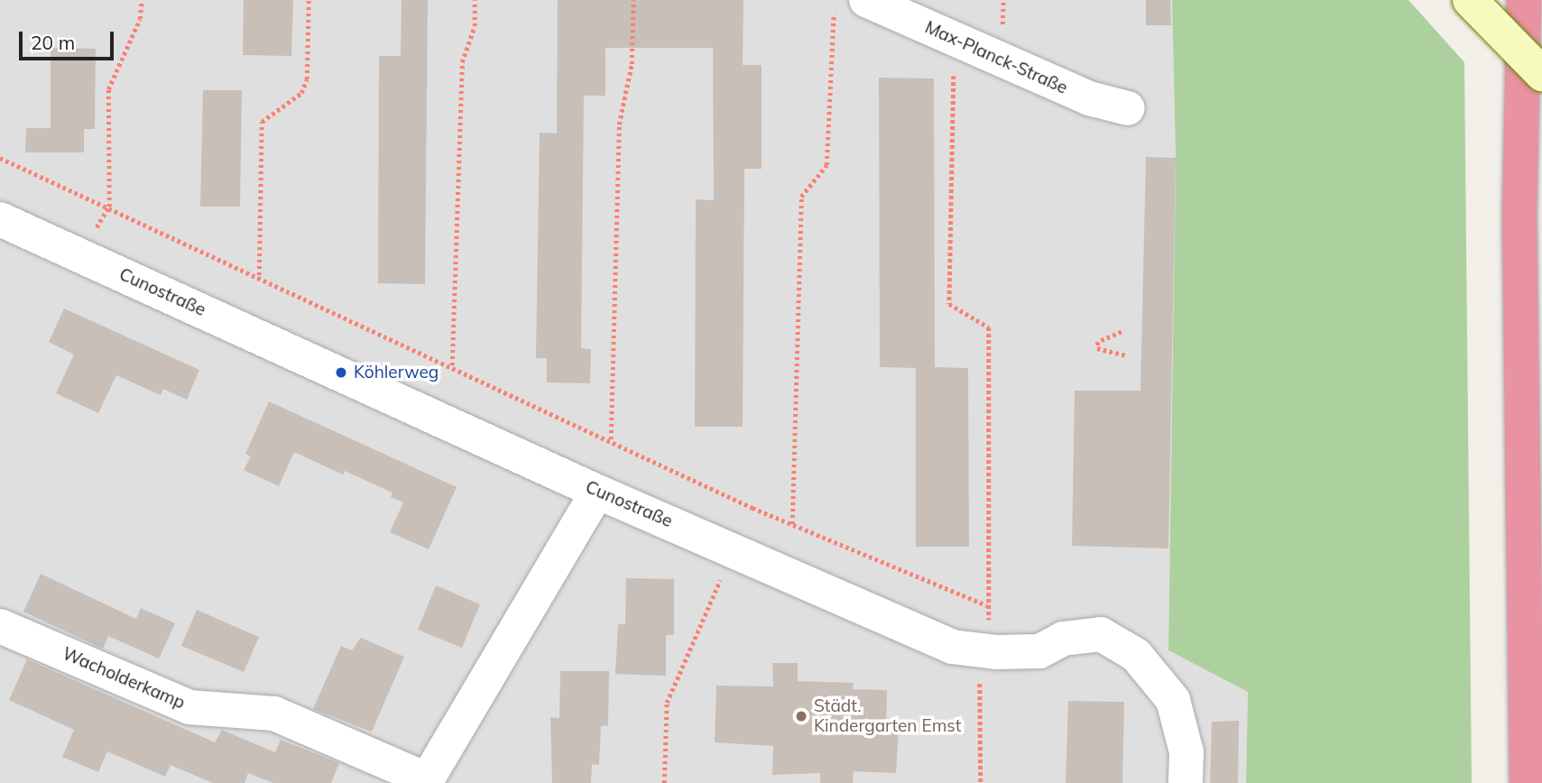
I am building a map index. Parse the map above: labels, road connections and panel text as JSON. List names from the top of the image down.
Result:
{
  "streets": {
    "street": ["Max-Planck-Straße", "Cunostraße", "Wacholderkamp"]
  },
  "places": ["Köhlerweg", "Städt. Kindergarten Emst"],
  "scale_bar": "20 m"
}
